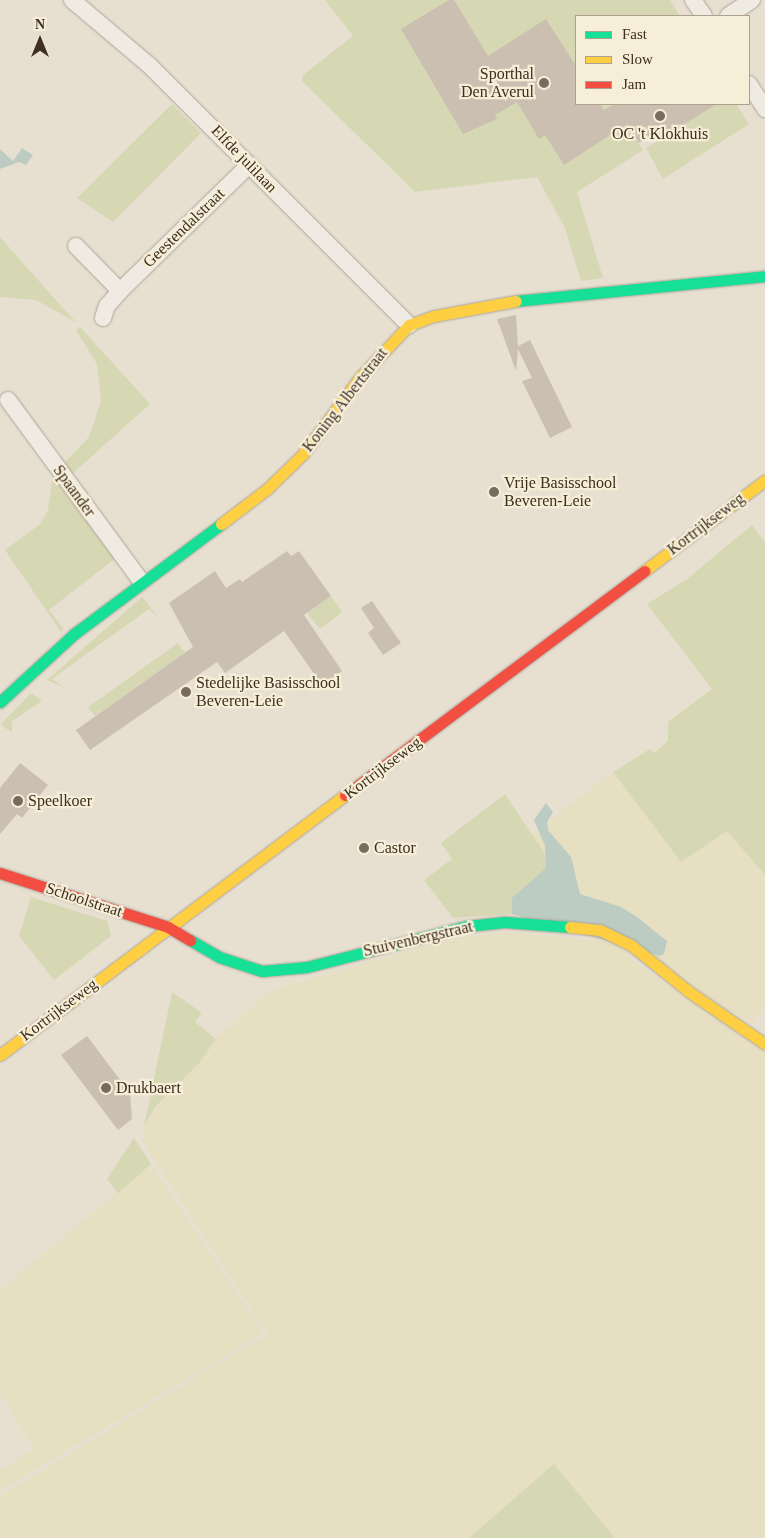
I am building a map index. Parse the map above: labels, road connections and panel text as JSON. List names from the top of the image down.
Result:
{
  "streets": {
    "street": [
      "Elfde julilaan",
      "Geestendalstraat",
      "Koning Albertstraat",
      "Spaander",
      "Kortrijkseweg",
      "Schoolstraat",
      "Stuivenbergstraat"
    ]
  },
  "crossings": [
    ["Elfde julilaan", "Geestendalstraat"],
    ["Elfde julilaan", "Koning Albertstraat"],
    ["Koning Albertstraat", "Spaander"],
    ["Kortrijkseweg", "Schoolstraat"],
    ["Kortrijkseweg", "Stuivenbergstraat"],
    ["Schoolstraat", "Stuivenbergstraat"]
  ],
  "places": [
    "Sporthal Den Averul",
    "OC 't Klokhuis",
    "Vrije Basisschool Beveren-Leie",
    "Stedelijke Basisschool Beveren-Leie",
    "Speelkoer",
    "Castor",
    "Drukbaert"
  ],
  "legend": ["Fast", "Slow", "Jam"],
  "north": "top"
}
